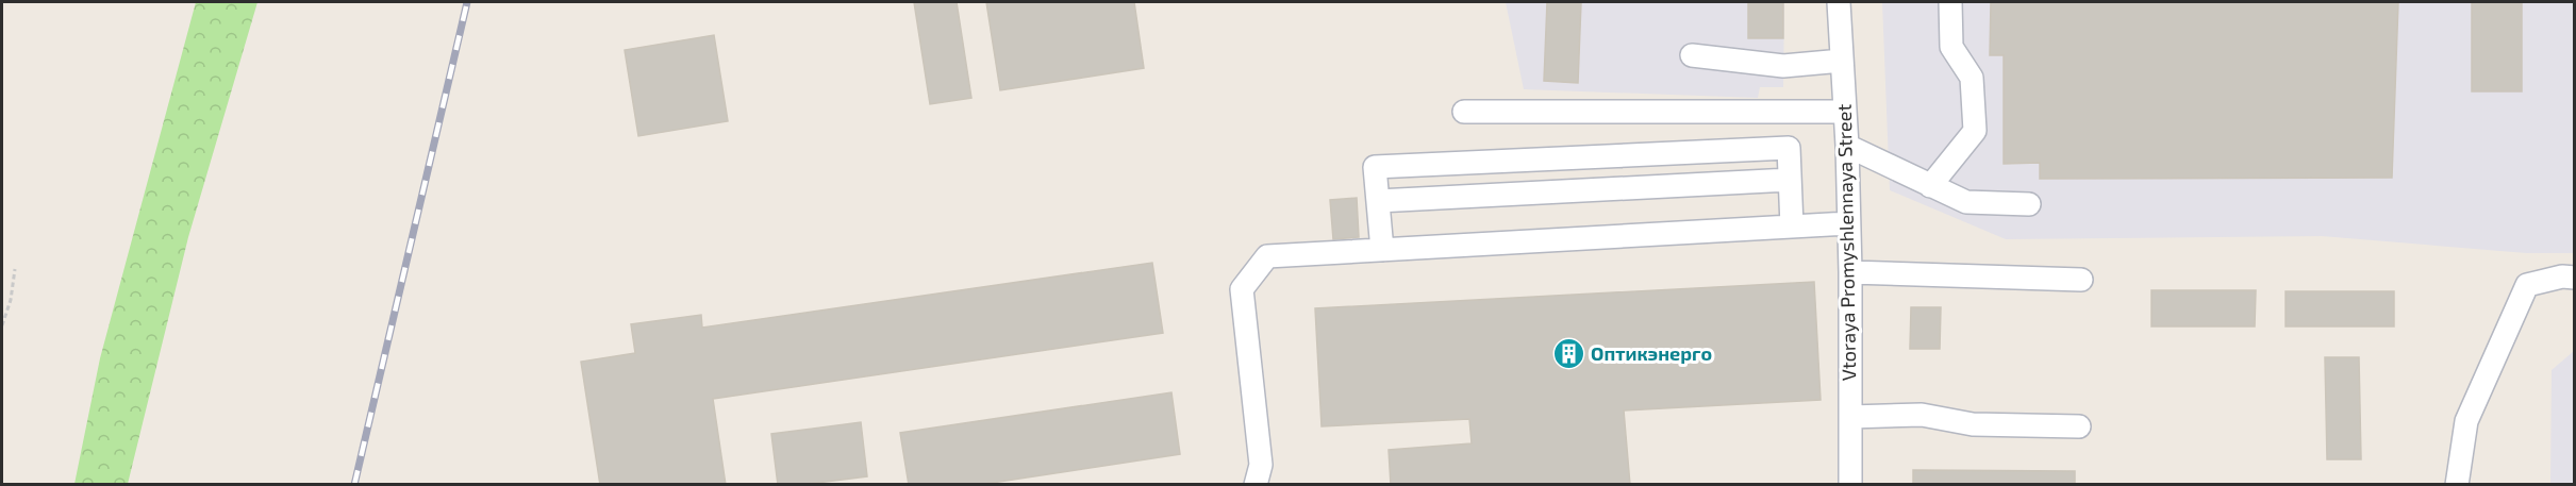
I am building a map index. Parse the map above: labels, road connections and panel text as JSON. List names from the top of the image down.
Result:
{
  "streets": {
    "street": ["Vtoraya Promyshlennaya Street"]
  },
  "places": {
    "building": ["Оптикэнерго"]
  }
}
